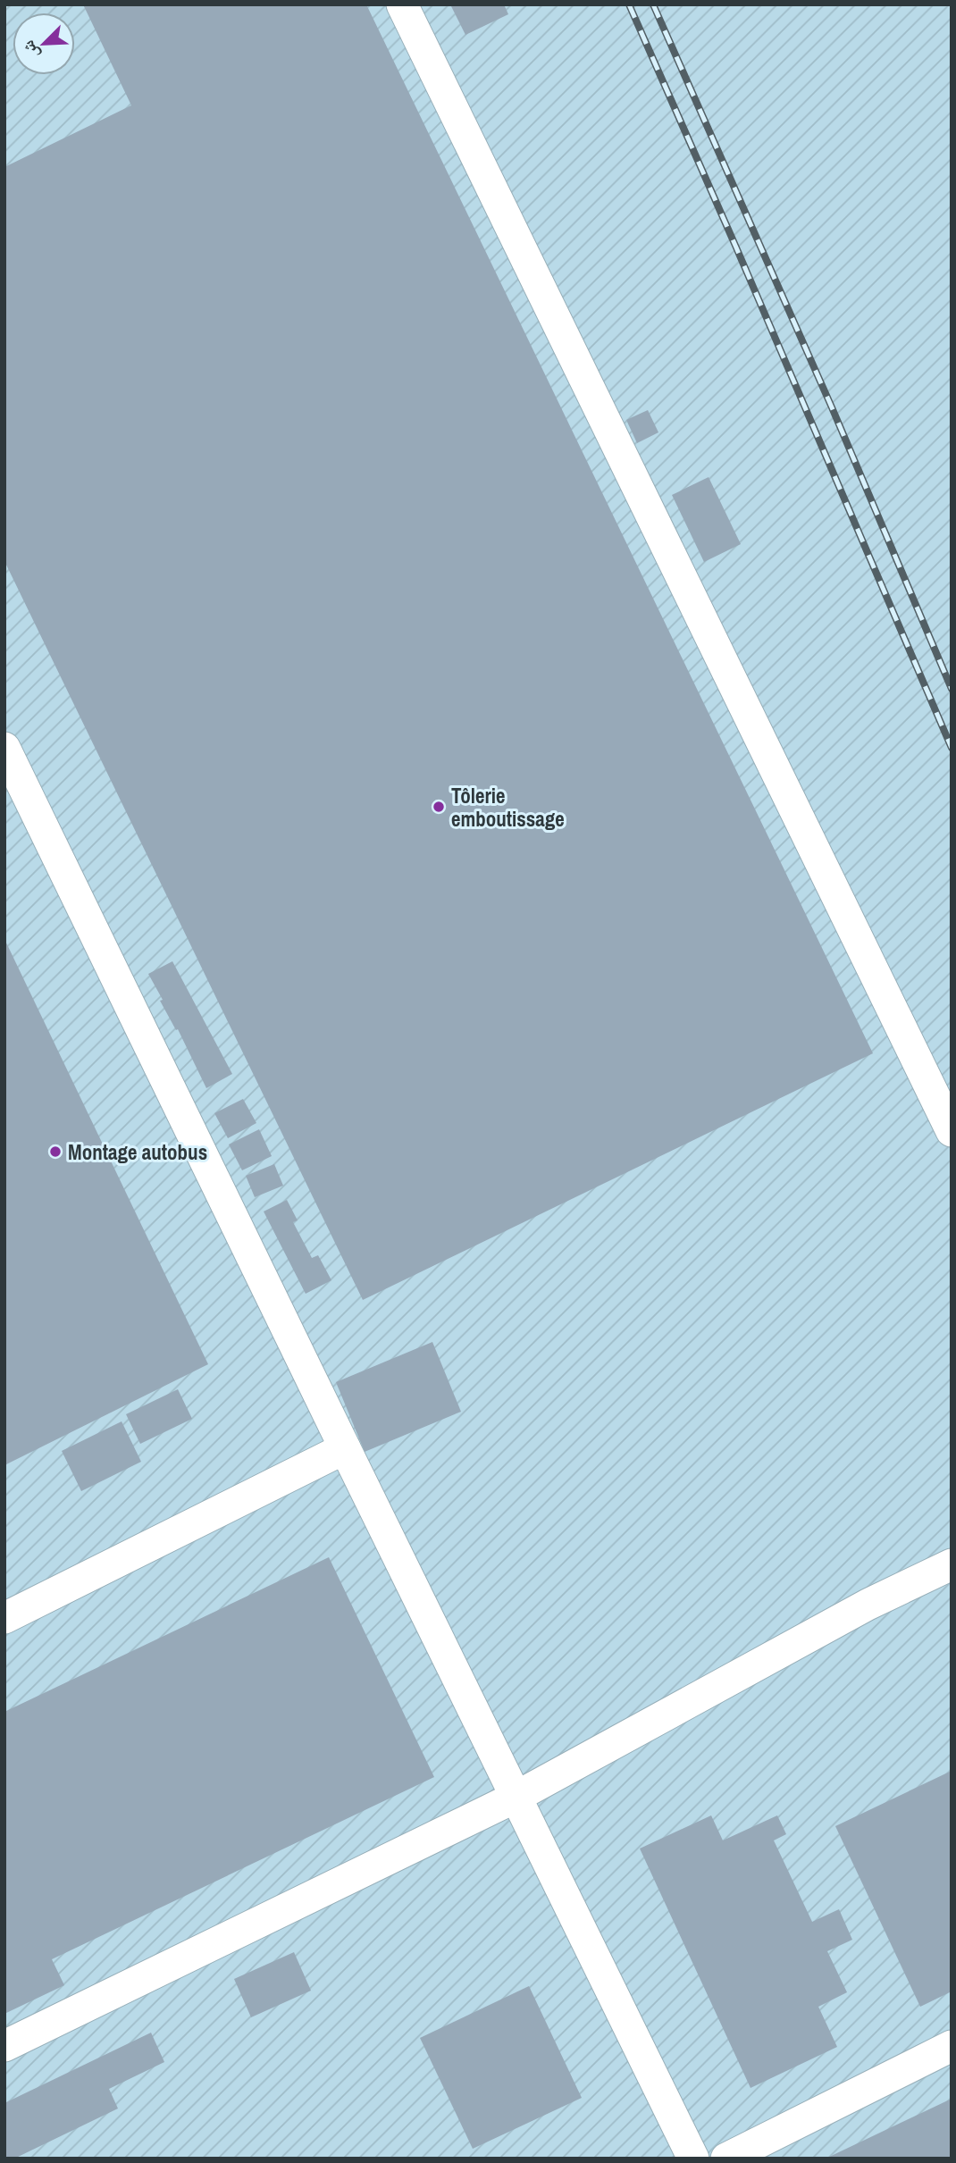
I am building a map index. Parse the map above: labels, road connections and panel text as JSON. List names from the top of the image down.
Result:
{
  "places": ["Tôlerie emboutissage", "Montage autobus"],
  "north": "bottom left"
}
